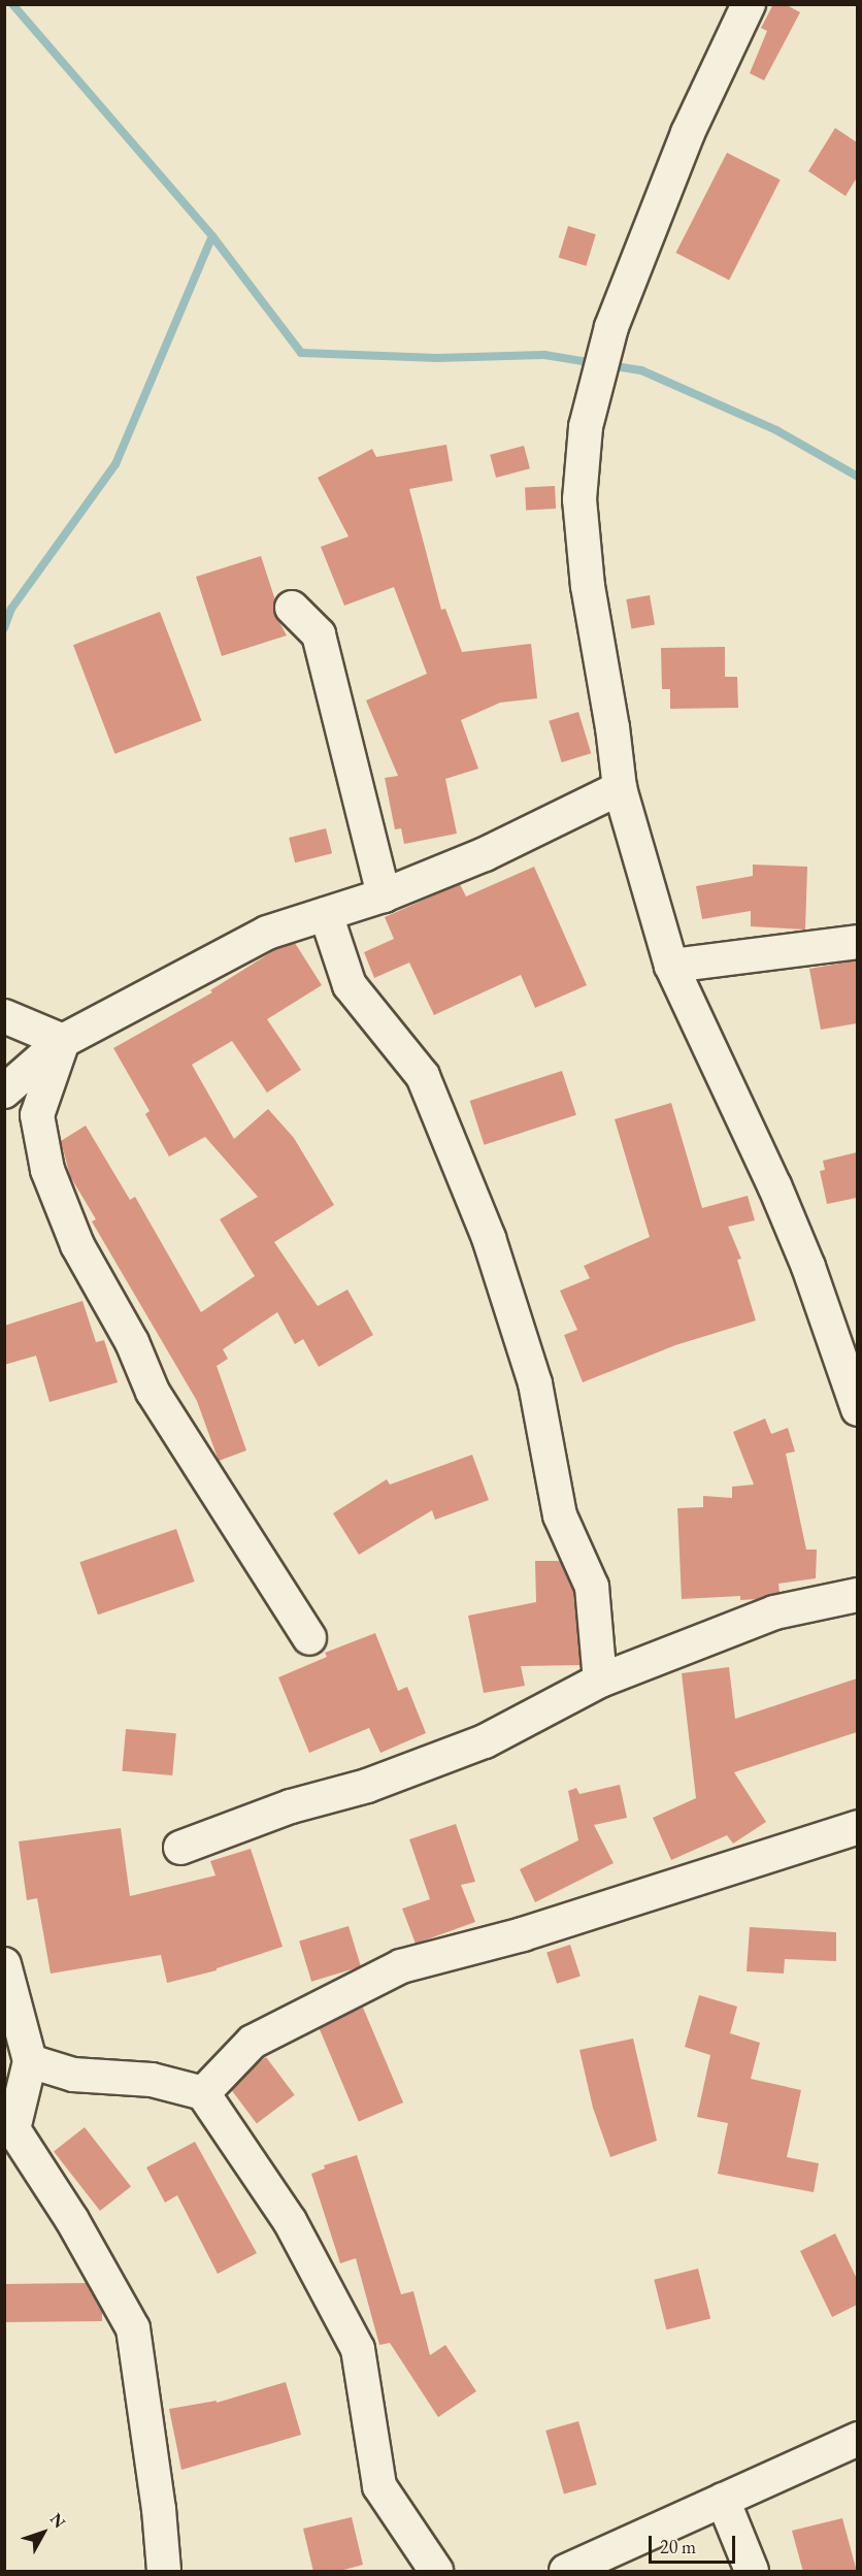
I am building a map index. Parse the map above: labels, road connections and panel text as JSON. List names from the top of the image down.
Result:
{
  "scale_bar": "20 m",
  "north": "top right"
}
